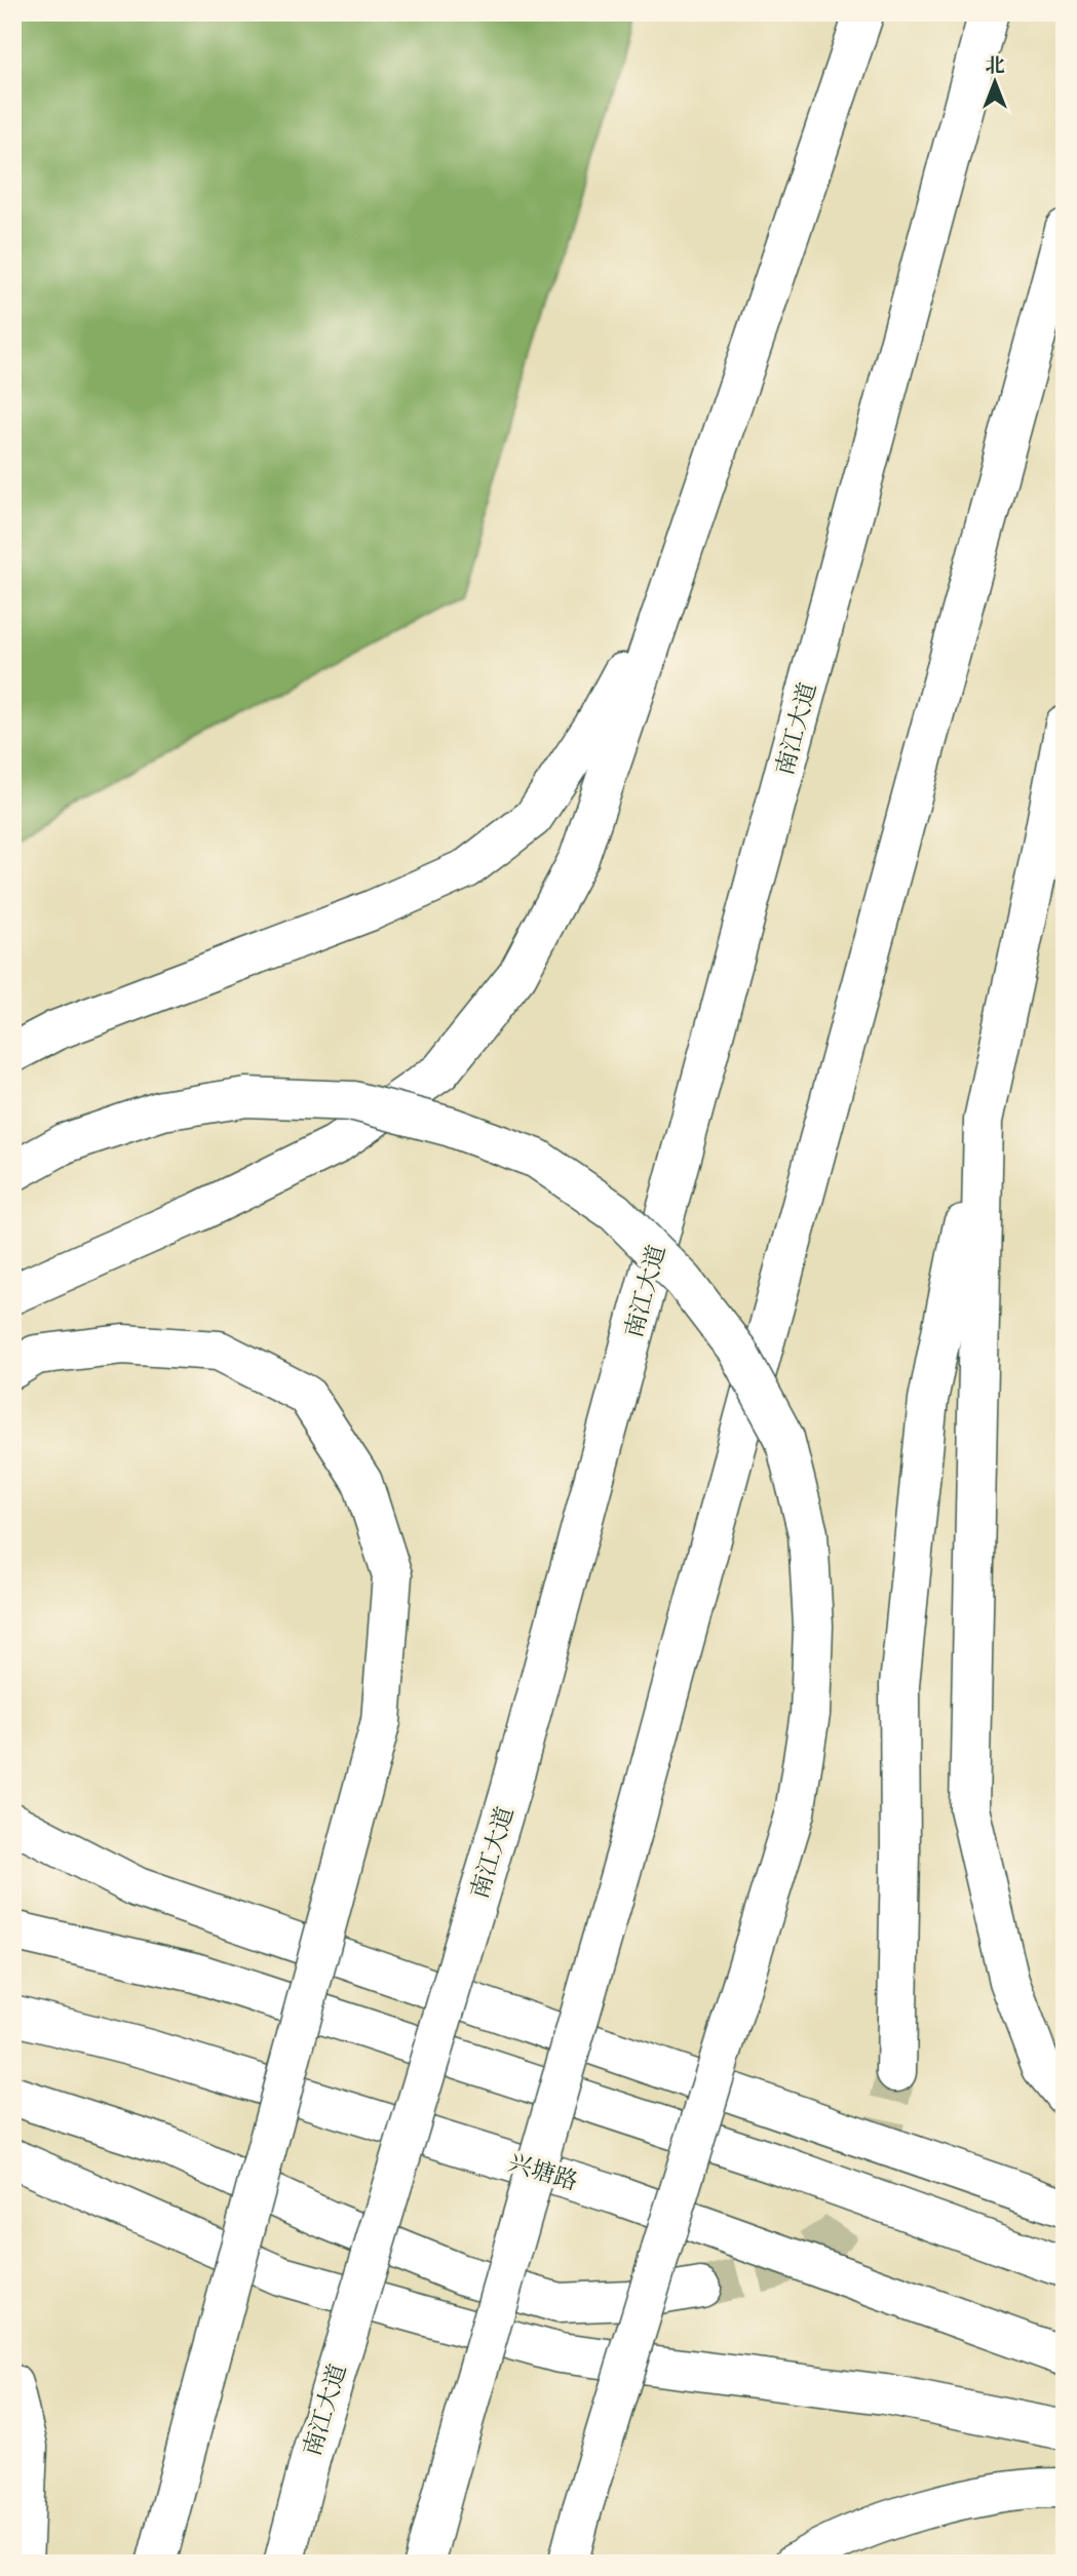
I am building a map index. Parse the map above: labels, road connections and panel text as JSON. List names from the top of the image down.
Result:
{
  "streets": {
    "main road": ["南江大道", "兴塘路"]
  },
  "north": "top"
}
